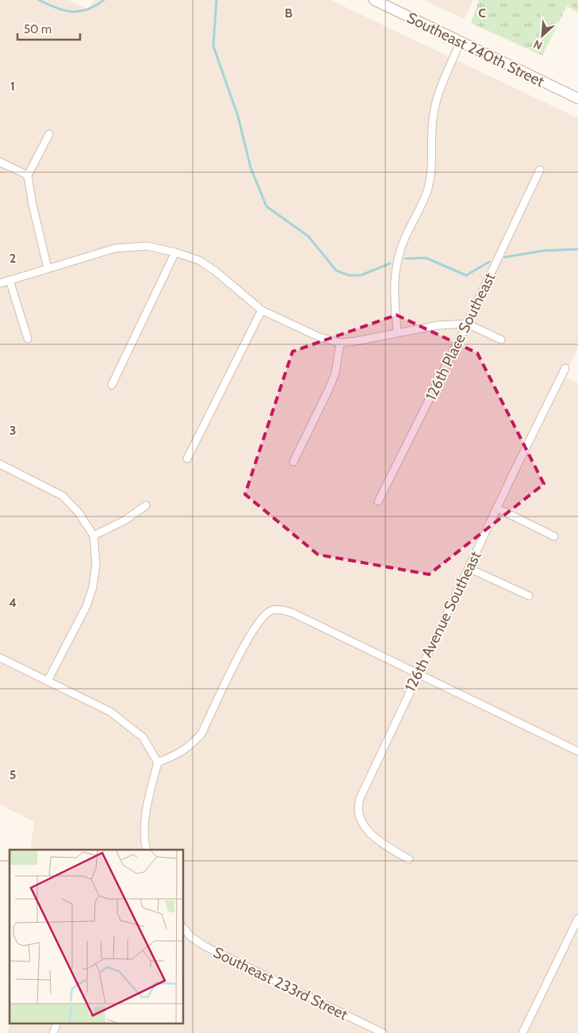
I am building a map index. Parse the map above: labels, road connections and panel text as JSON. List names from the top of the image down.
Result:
{
  "streets": {
    "main road": ["Southeast 240th Street"],
    "street": ["126th Place Southeast", "126th Avenue Southeast", "Southeast 233rd Street"]
  },
  "scale_bar": "50 m",
  "north": "bottom left",
  "grid": {
    "columns": ["B", "C"],
    "rows": [
      "1",
      "2",
      "3",
      "4",
      "5"
    ]
  }
}
